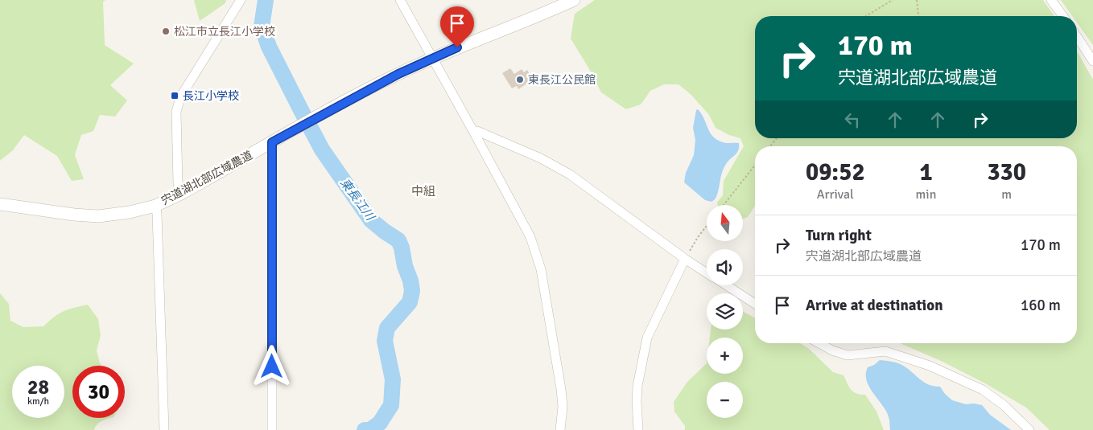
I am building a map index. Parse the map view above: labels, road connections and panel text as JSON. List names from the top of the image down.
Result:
{
  "streets": {
    "street": ["宍道湖北部広域農道"]
  },
  "districts": ["中組"],
  "water": ["東長江川"],
  "places": {
    "other": ["松江市立長江小学校", "東長江公民館"],
    "transit": ["長江小学校"]
  },
  "north": "top",
  "page": {
    "turn": ["170 m", "宍道湖北部広域農道"],
    "eta": [
      "09:52",
      "Arrival",
      "1",
      "min",
      "330",
      "m"
    ],
    "map_buttons": ["+", "−"],
    "list": [
      {
        "name": "Turn right",
        "note": "宍道湖北部広域農道",
        "value": "170 m"
      },
      {
        "name": "Arrive at destination",
        "value": "160 m"
      }
    ],
    "speed": "28 km/h",
    "limit": "30"
  }
}
